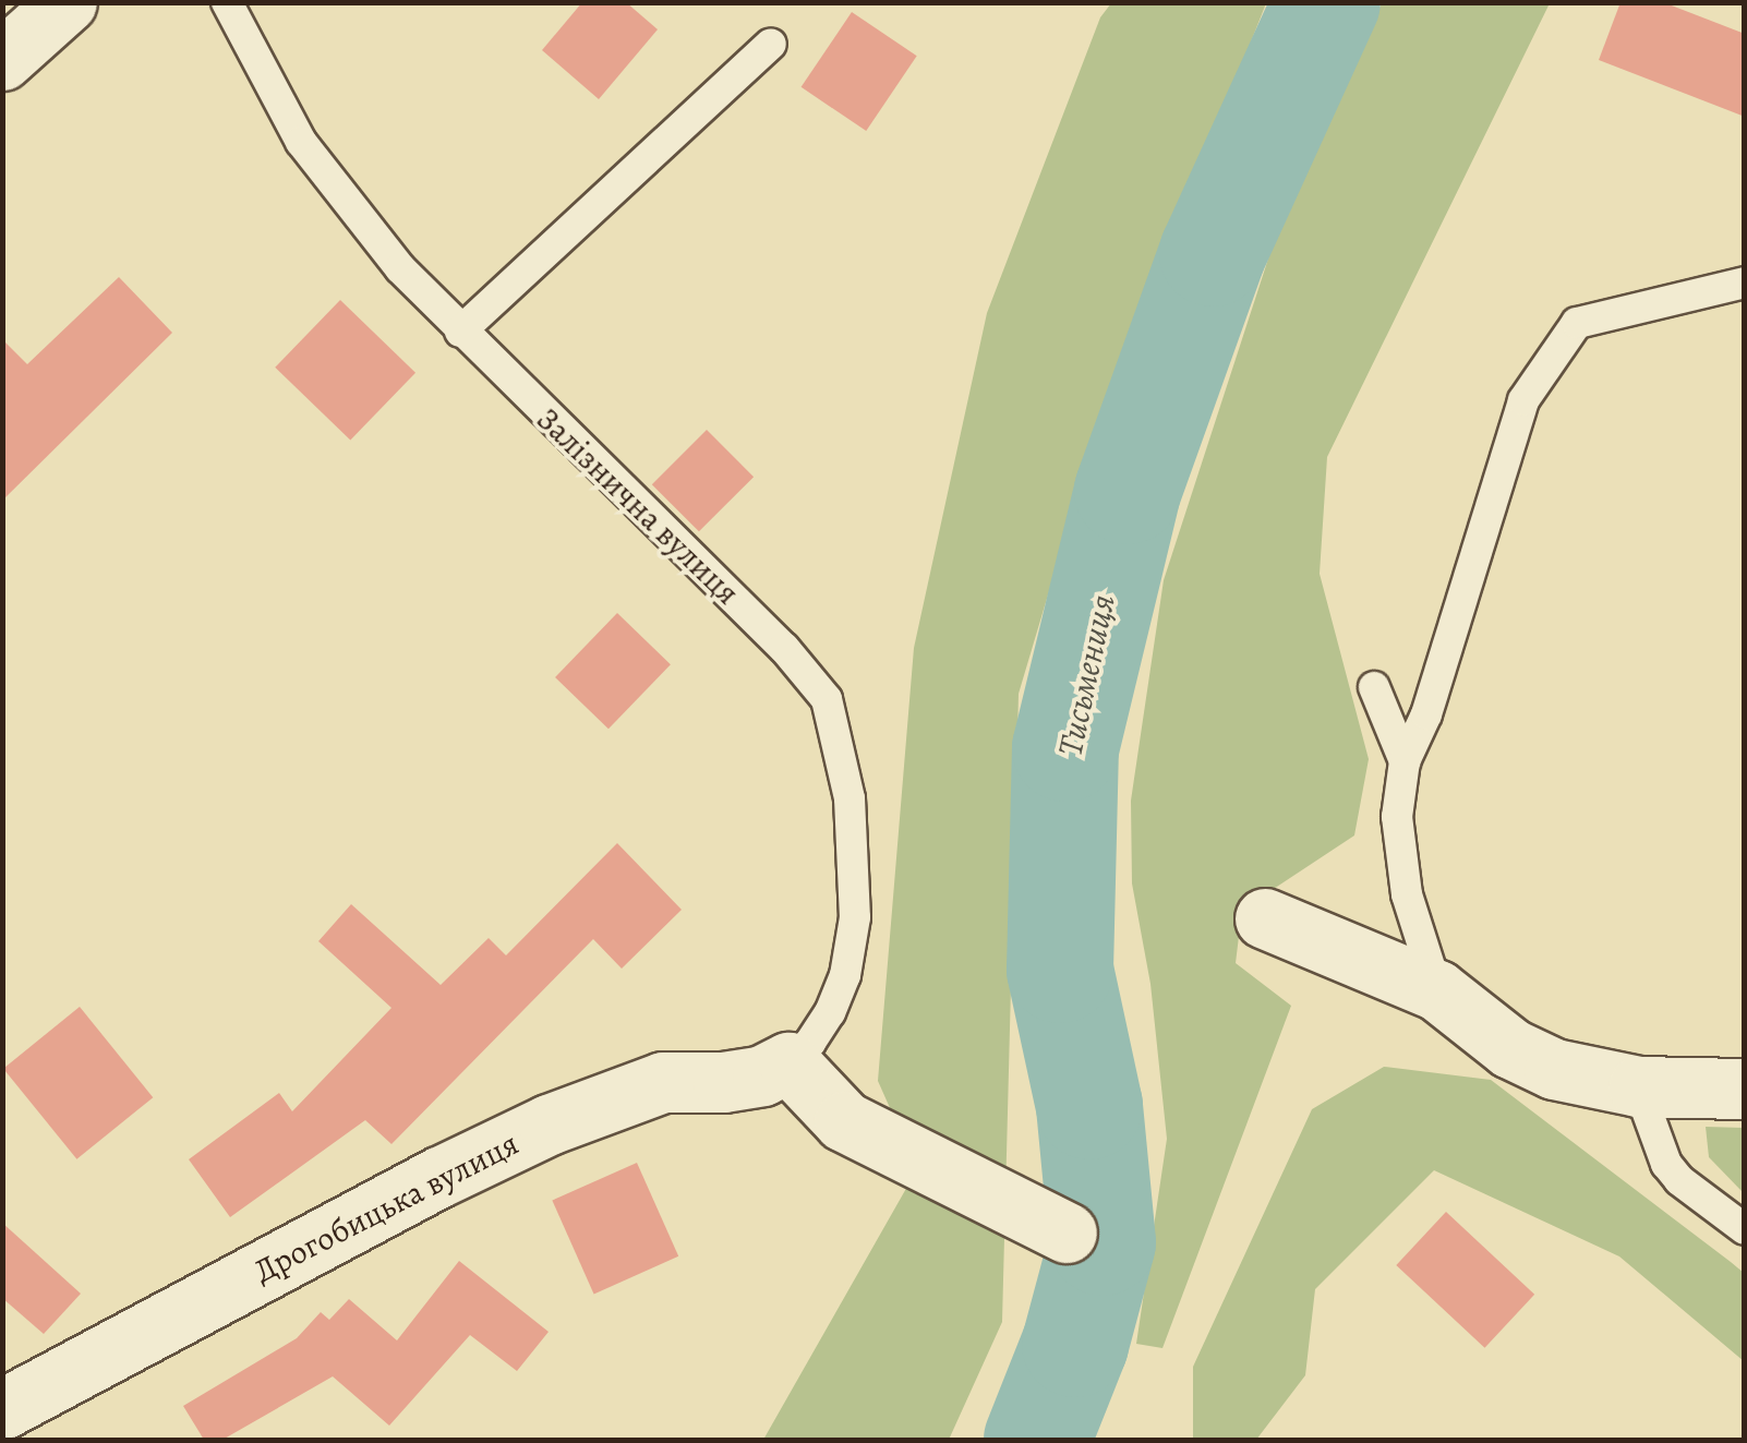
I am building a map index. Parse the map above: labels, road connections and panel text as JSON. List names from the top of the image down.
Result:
{
  "streets": {
    "street": ["Дрогобицька вулиця"],
    "lane": ["Залізнична вулиця"]
  },
  "crossings": [
    ["Залізнична вулиця", "Дрогобицька вулиця"]
  ],
  "water": ["Тисьмениця"]
}
